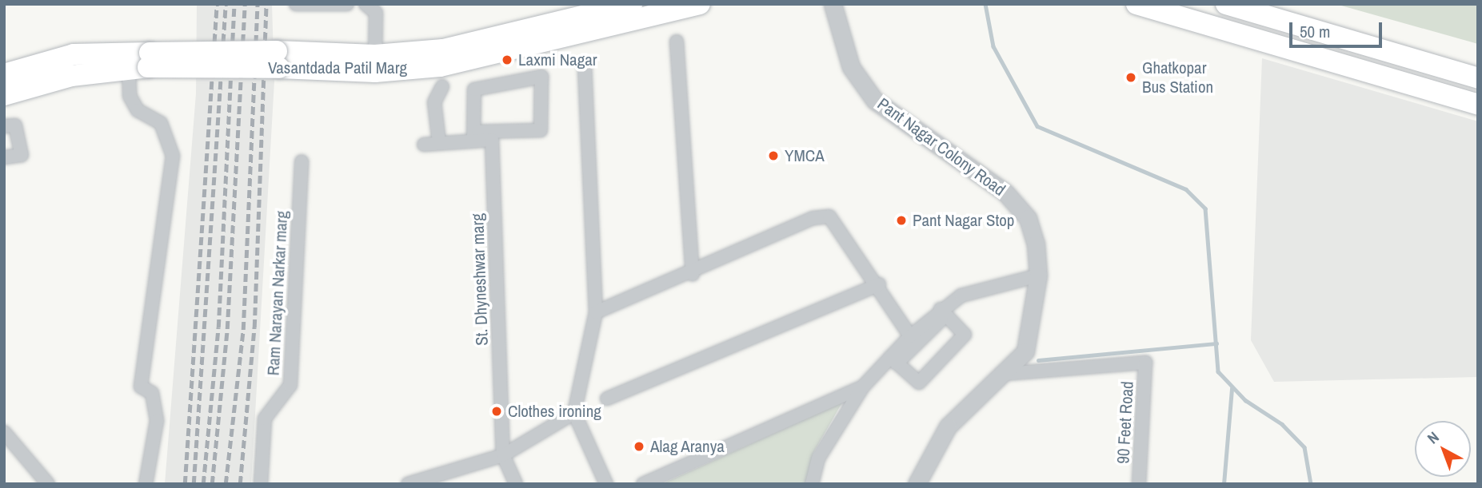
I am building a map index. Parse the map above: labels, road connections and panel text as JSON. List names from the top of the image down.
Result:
{
  "streets": {
    "main road": ["Vasantdada Patil Marg"],
    "street": [
      "Pant Nagar Colony Road",
      "St. Dhyneshwar marg",
      "Ram Narayan Narkar marg",
      "90 Feet Road"
    ]
  },
  "crossings": [
    ["Pant Nagar Colony Road", "90 Feet Road"]
  ],
  "places": [
    "Laxmi Nagar",
    "Ghatkopar Bus Station",
    "YMCA",
    "Pant Nagar Stop",
    "Clothes ironing",
    "Alag Aranya"
  ],
  "scale_bar": "50 m",
  "north": "top left"
}
